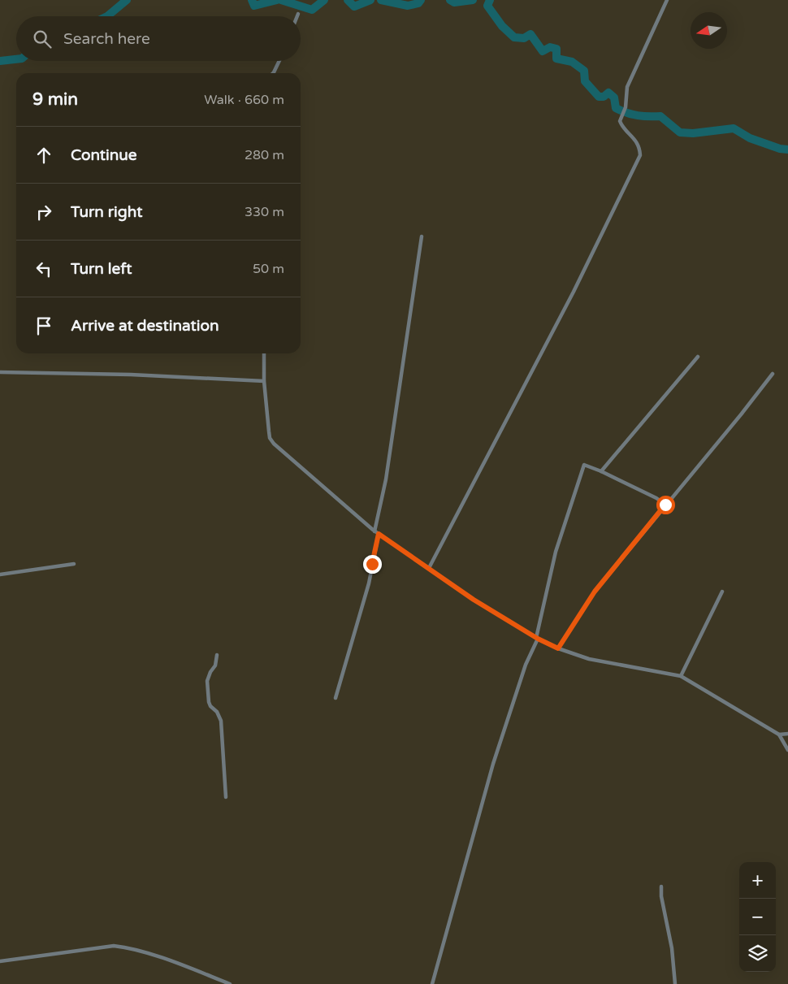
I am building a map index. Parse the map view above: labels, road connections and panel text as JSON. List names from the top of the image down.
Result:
{
  "north": "left",
  "page": {
    "search": "Search here",
    "heading": ["9 min", "Walk · 660 m"],
    "list": [
      ["Continue", "280 m"],
      ["Turn right", "330 m"],
      ["Turn left", "50 m"],
      "Arrive at destination"
    ],
    "map_buttons": ["+", "−"]
  }
}
